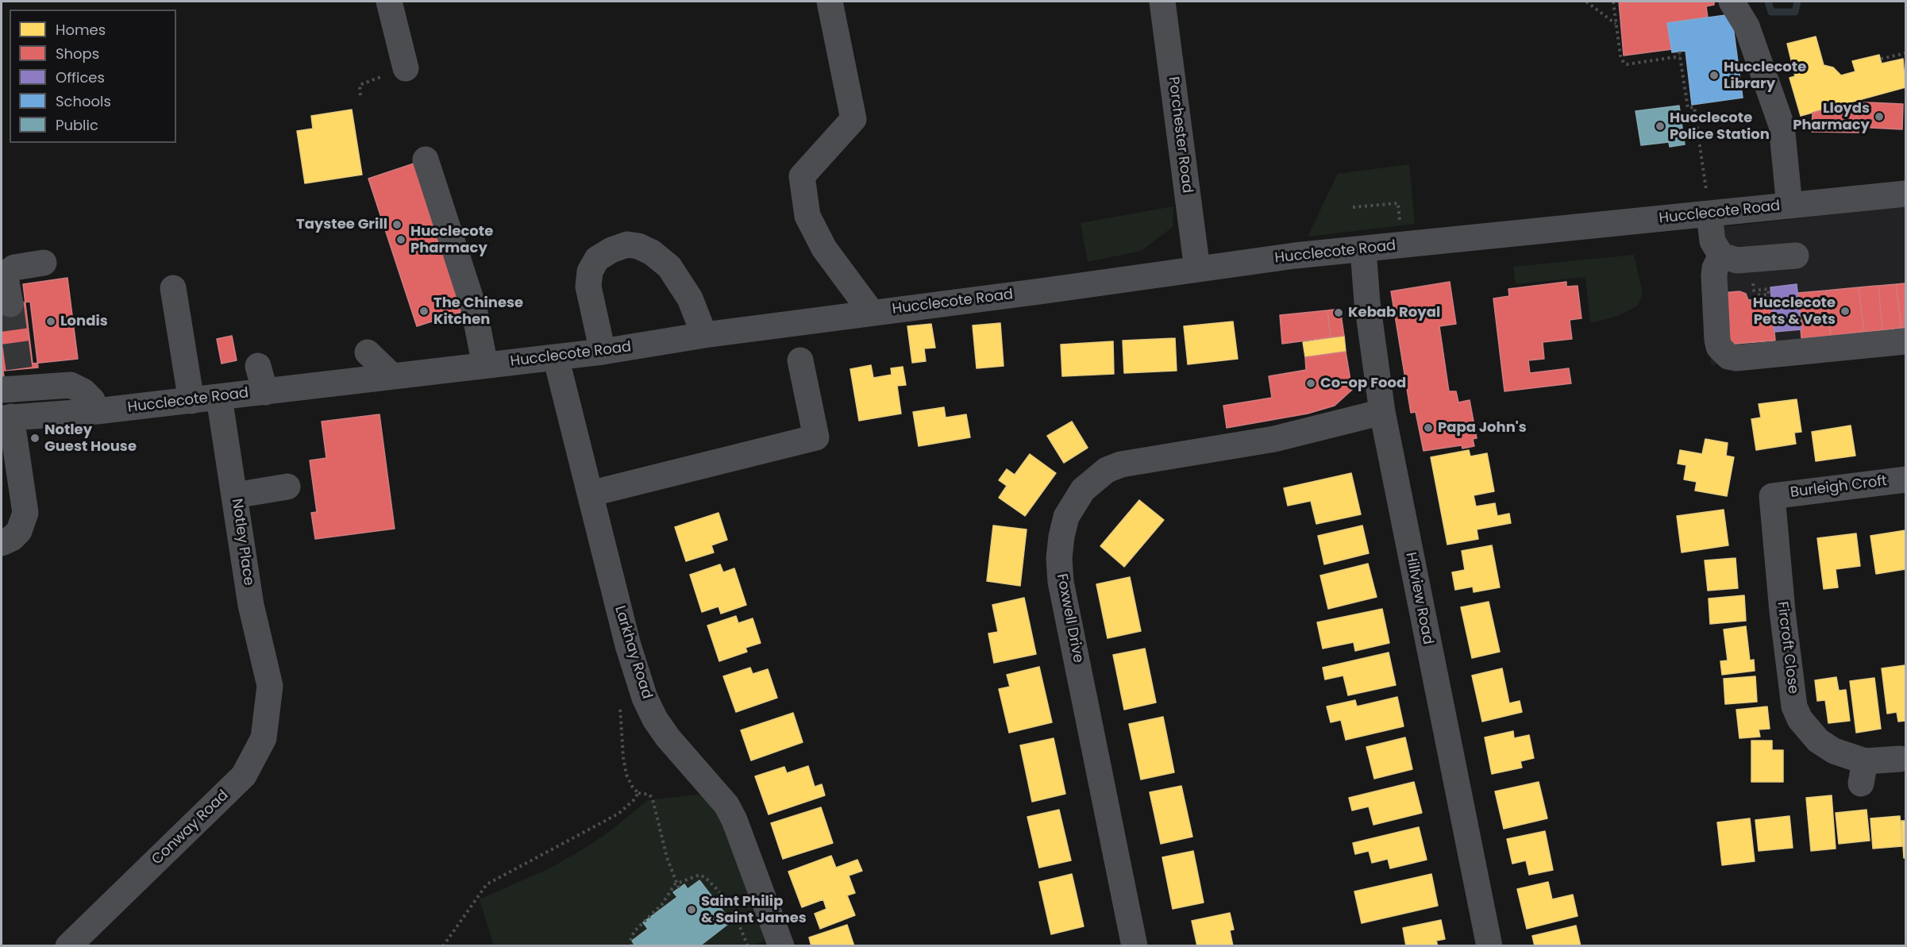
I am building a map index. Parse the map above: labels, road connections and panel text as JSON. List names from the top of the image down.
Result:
{
  "streets": {
    "street": [
      "Porchester Road",
      "Hucclecote Road",
      "Burleigh Croft",
      "Notley Place",
      "Hillview Road",
      "Foxwell Drive",
      "Fircroft Close",
      "Larkhay Road",
      "Conway Road"
    ]
  },
  "crossings": [
    ["Porchester Road", "Hucclecote Road"],
    ["Hucclecote Road", "Notley Place"],
    ["Hucclecote Road", "Hillview Road"],
    ["Hucclecote Road", "Larkhay Road"],
    ["Burleigh Croft", "Fircroft Close"],
    ["Notley Place", "Conway Road"],
    ["Hillview Road", "Foxwell Drive"]
  ],
  "places": [
    "Hucclecote Library",
    "Lloyds Pharmacy",
    "Hucclecote Police Station",
    "Taystee Grill",
    "Hucclecote Pharmacy",
    "The Chinese Kitchen",
    "Hucclecote Pets & Vets",
    "Kebab Royal",
    "Londis",
    "Co-op Food",
    "Papa John's",
    "Notley Guest House",
    "Saint Philip & Saint James"
  ],
  "legend": [
    "Homes",
    "Shops",
    "Offices",
    "Schools",
    "Public"
  ]
}
